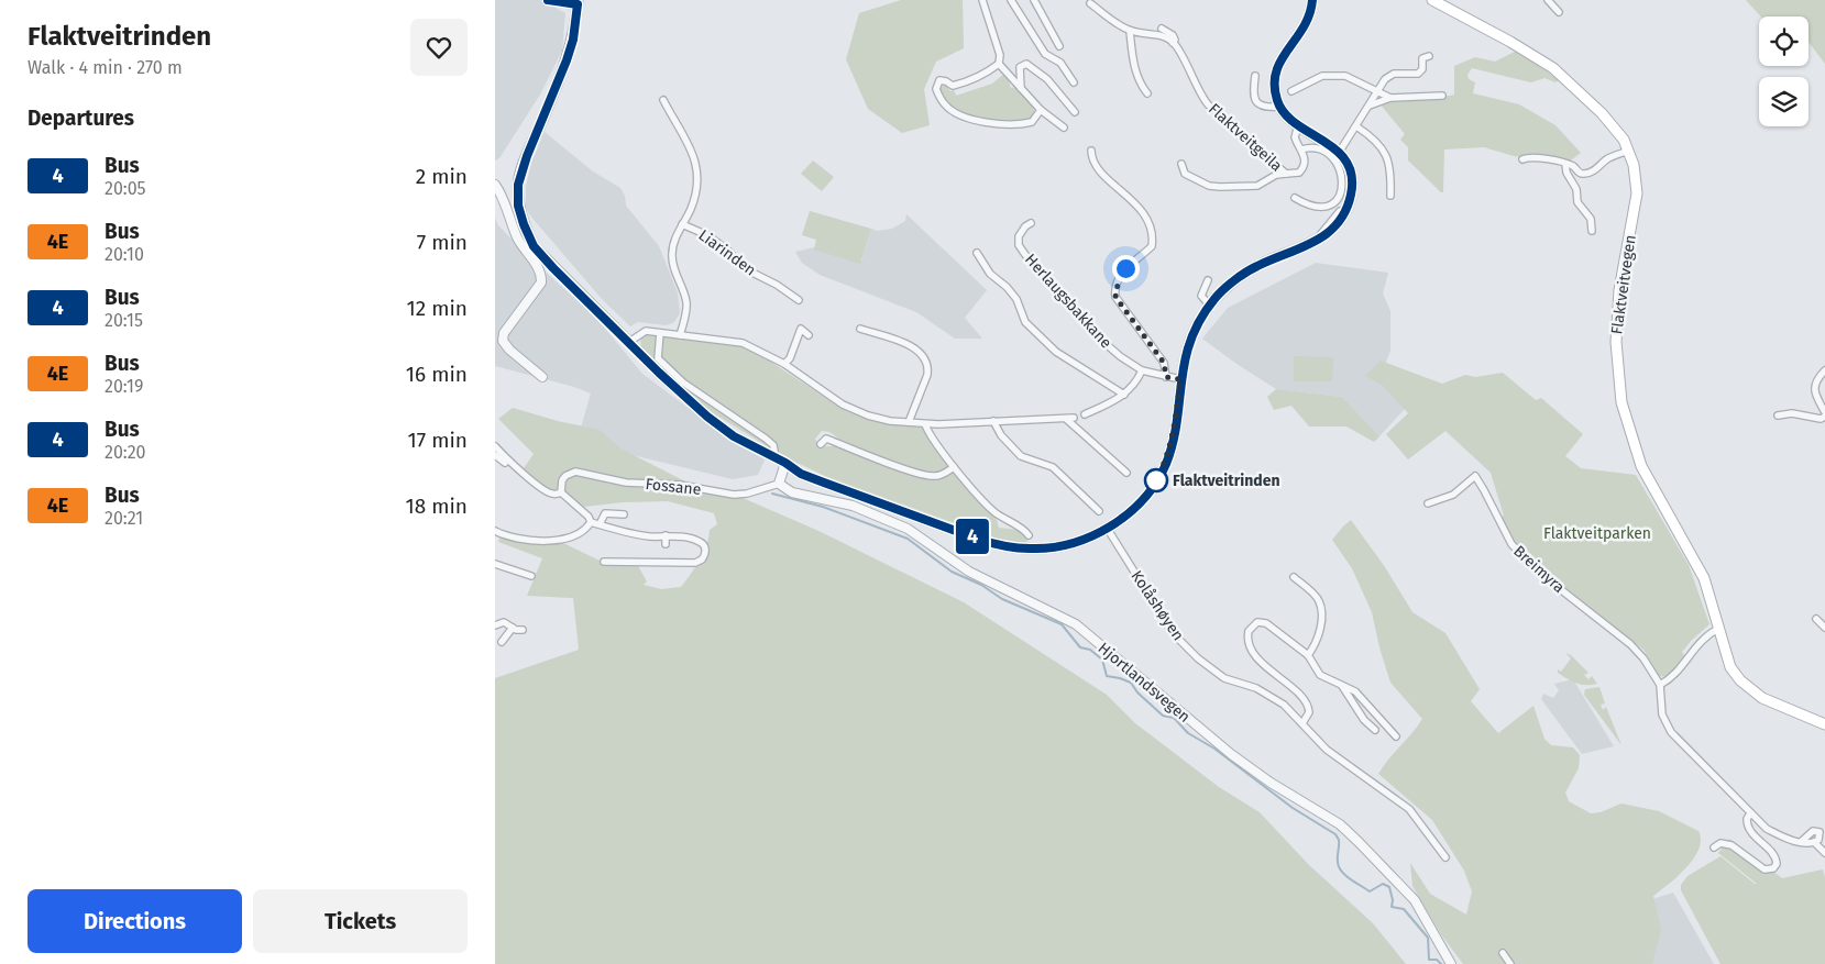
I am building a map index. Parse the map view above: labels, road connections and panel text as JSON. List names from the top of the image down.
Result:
{
  "streets": {
    "main road": ["Flaktveitvegen"],
    "street": [
      "Flaktveitgeila",
      "Liarinden",
      "Herlaugsbakkane",
      "Fossane",
      "Breimyra",
      "Kolåshøyen",
      "Hjortlandsvegen"
    ]
  },
  "crossings": [
    ["Fossane", "Hjortlandsvegen"]
  ],
  "parks": ["Flaktveitparken"],
  "places": ["Flaktveitrinden"],
  "lines": ["bus line 4"],
  "page": {
    "heading": [
      ["Flaktveitrinden", "Walk · 4 min · 270 m"],
      "Departures"
    ],
    "on_map": "4",
    "list": [
      {
        "mark": "4",
        "name": "Bus",
        "note": "20:05",
        "value": "2 min"
      },
      {
        "mark": "4E",
        "name": "Bus",
        "note": "20:10",
        "value": "7 min"
      },
      {
        "mark": "4",
        "name": "Bus",
        "note": "20:15",
        "value": "12 min"
      },
      {
        "mark": "4E",
        "name": "Bus",
        "note": "20:19",
        "value": "16 min"
      },
      {
        "mark": "4",
        "name": "Bus",
        "note": "20:20",
        "value": "17 min"
      },
      {
        "mark": "4E",
        "name": "Bus",
        "note": "20:21",
        "value": "18 min"
      }
    ],
    "buttons": ["Directions", "Tickets"]
  }
}
